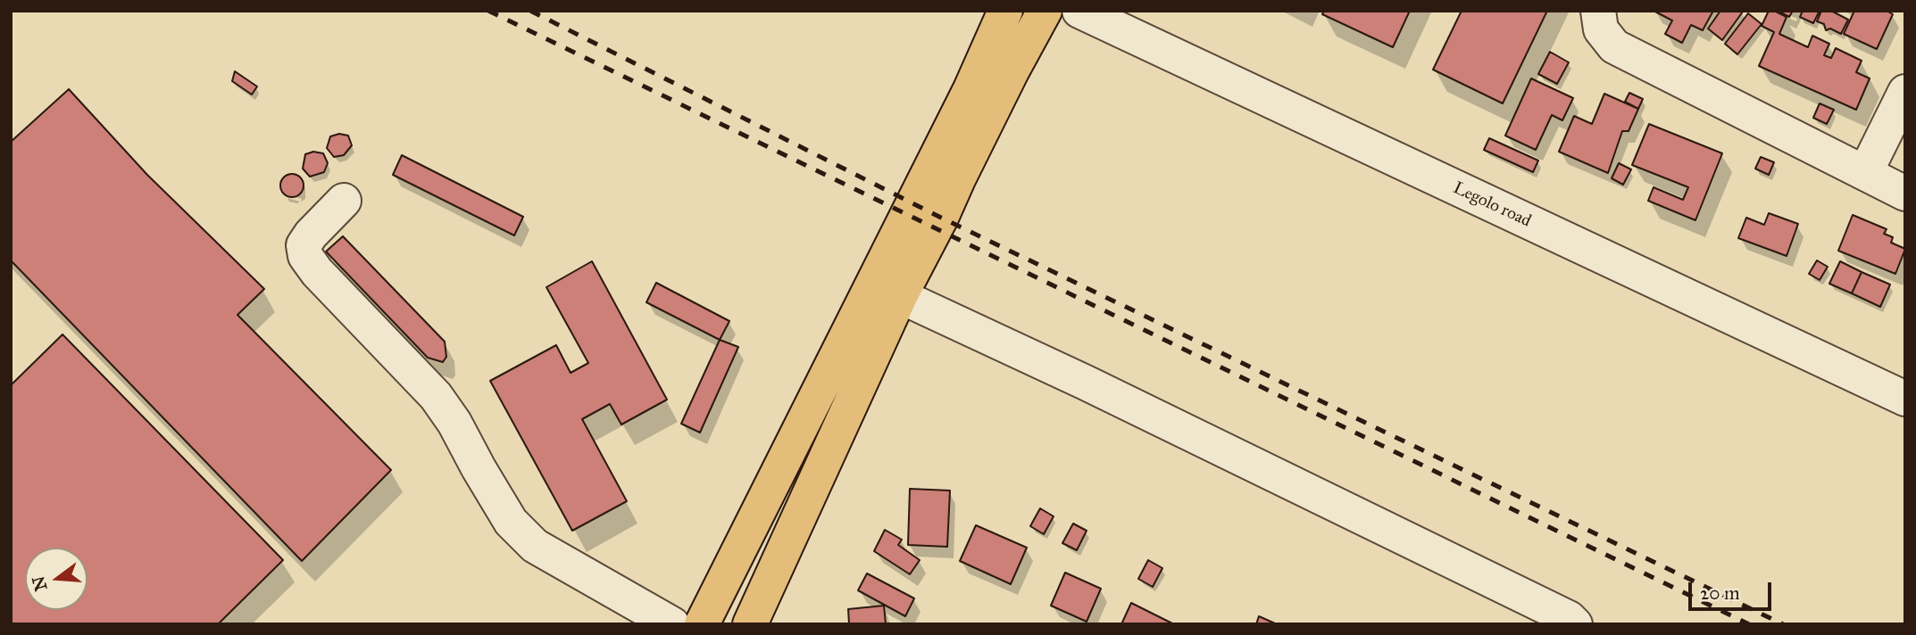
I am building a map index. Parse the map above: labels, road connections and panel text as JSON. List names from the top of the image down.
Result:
{
  "streets": {
    "street": ["Legolo road"]
  },
  "scale_bar": "20 m",
  "north": "left"
}
